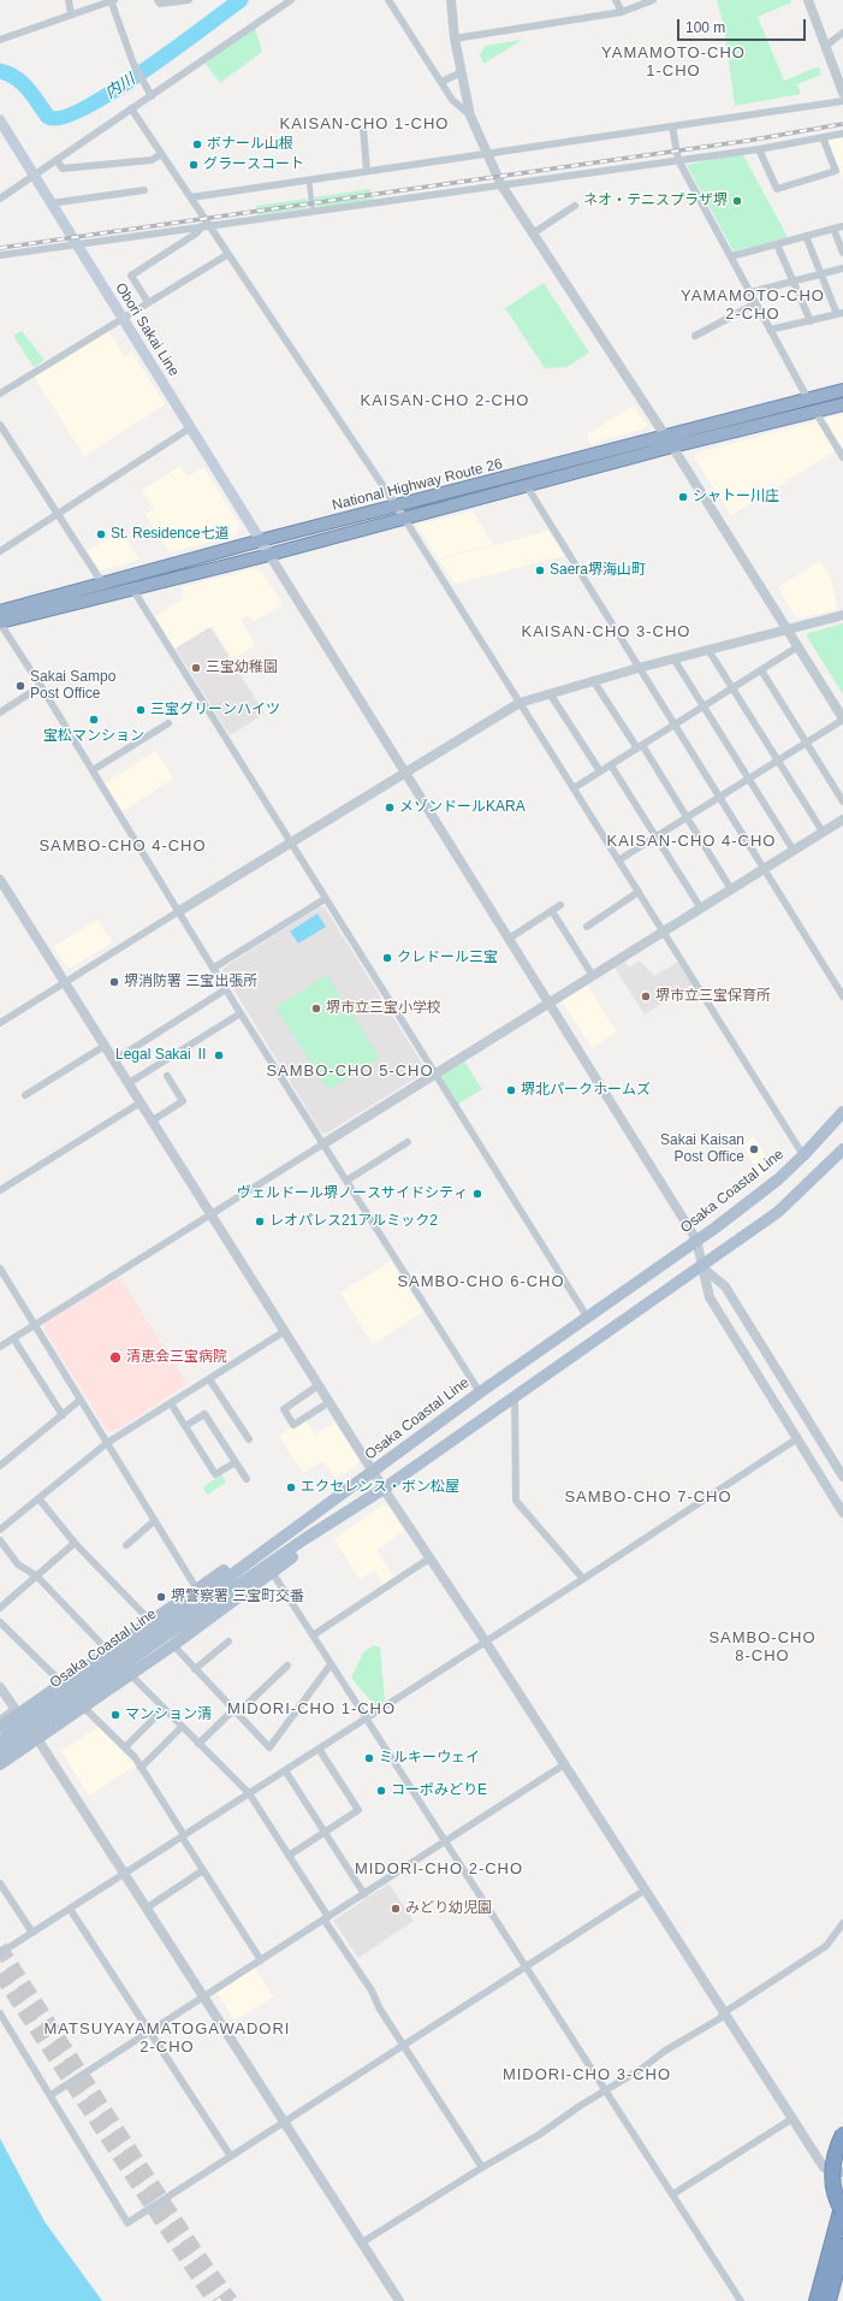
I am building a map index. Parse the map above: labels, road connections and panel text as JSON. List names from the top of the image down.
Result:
{
  "streets": {
    "highway": ["National Highway Route 26"],
    "main road": ["Obori Sakai Line", "Osaka Coastal Line"]
  },
  "crossings": [
    ["Obori Sakai Line", "National Highway Route 26"]
  ],
  "districts": [
    "YAMAMOTO-CHO 1-CHO",
    "KAISAN-CHO 1-CHO",
    "YAMAMOTO-CHO 2-CHO",
    "KAISAN-CHO 2-CHO",
    "KAISAN-CHO 3-CHO",
    "KAISAN-CHO 4-CHO",
    "SAMBO-CHO 4-CHO",
    "SAMBO-CHO 5-CHO",
    "SAMBO-CHO 6-CHO",
    "SAMBO-CHO 7-CHO",
    "SAMBO-CHO 8-CHO",
    "MIDORI-CHO 1-CHO",
    "MIDORI-CHO 2-CHO",
    "MATSUYAYAMATOGAWADORI 2-CHO",
    "MIDORI-CHO 3-CHO"
  ],
  "water": ["内川"],
  "places": [
    "ボナール山根",
    "グラースコート",
    "ネオ・テニスプラザ堺",
    "シャトー川庄",
    "St. Residence七道",
    "Saera堺海山町",
    "三宝幼稚園",
    "Sakai Sampo Post Office",
    "三宝グリーンハイツ",
    "宝松マンション",
    "メゾンドールKARA",
    "クレドール三宝",
    "堺消防署 三宝出張所",
    "堺市立三宝保育所",
    "堺市立三宝小学校",
    "Legal Sakai Ⅱ",
    "堺北パークホームズ",
    "Sakai Kaisan Post Office",
    "ヴェルドール堺ノースサイドシティ",
    "レオパレス21アルミック2",
    "清恵会三宝病院",
    "エクセレンス・ボン松屋",
    "堺警察署 三宝町交番",
    "マンション清",
    "ミルキーウェイ",
    "コーポみどりE",
    "みどり幼児園"
  ],
  "scale_bar": "100 m"
}
